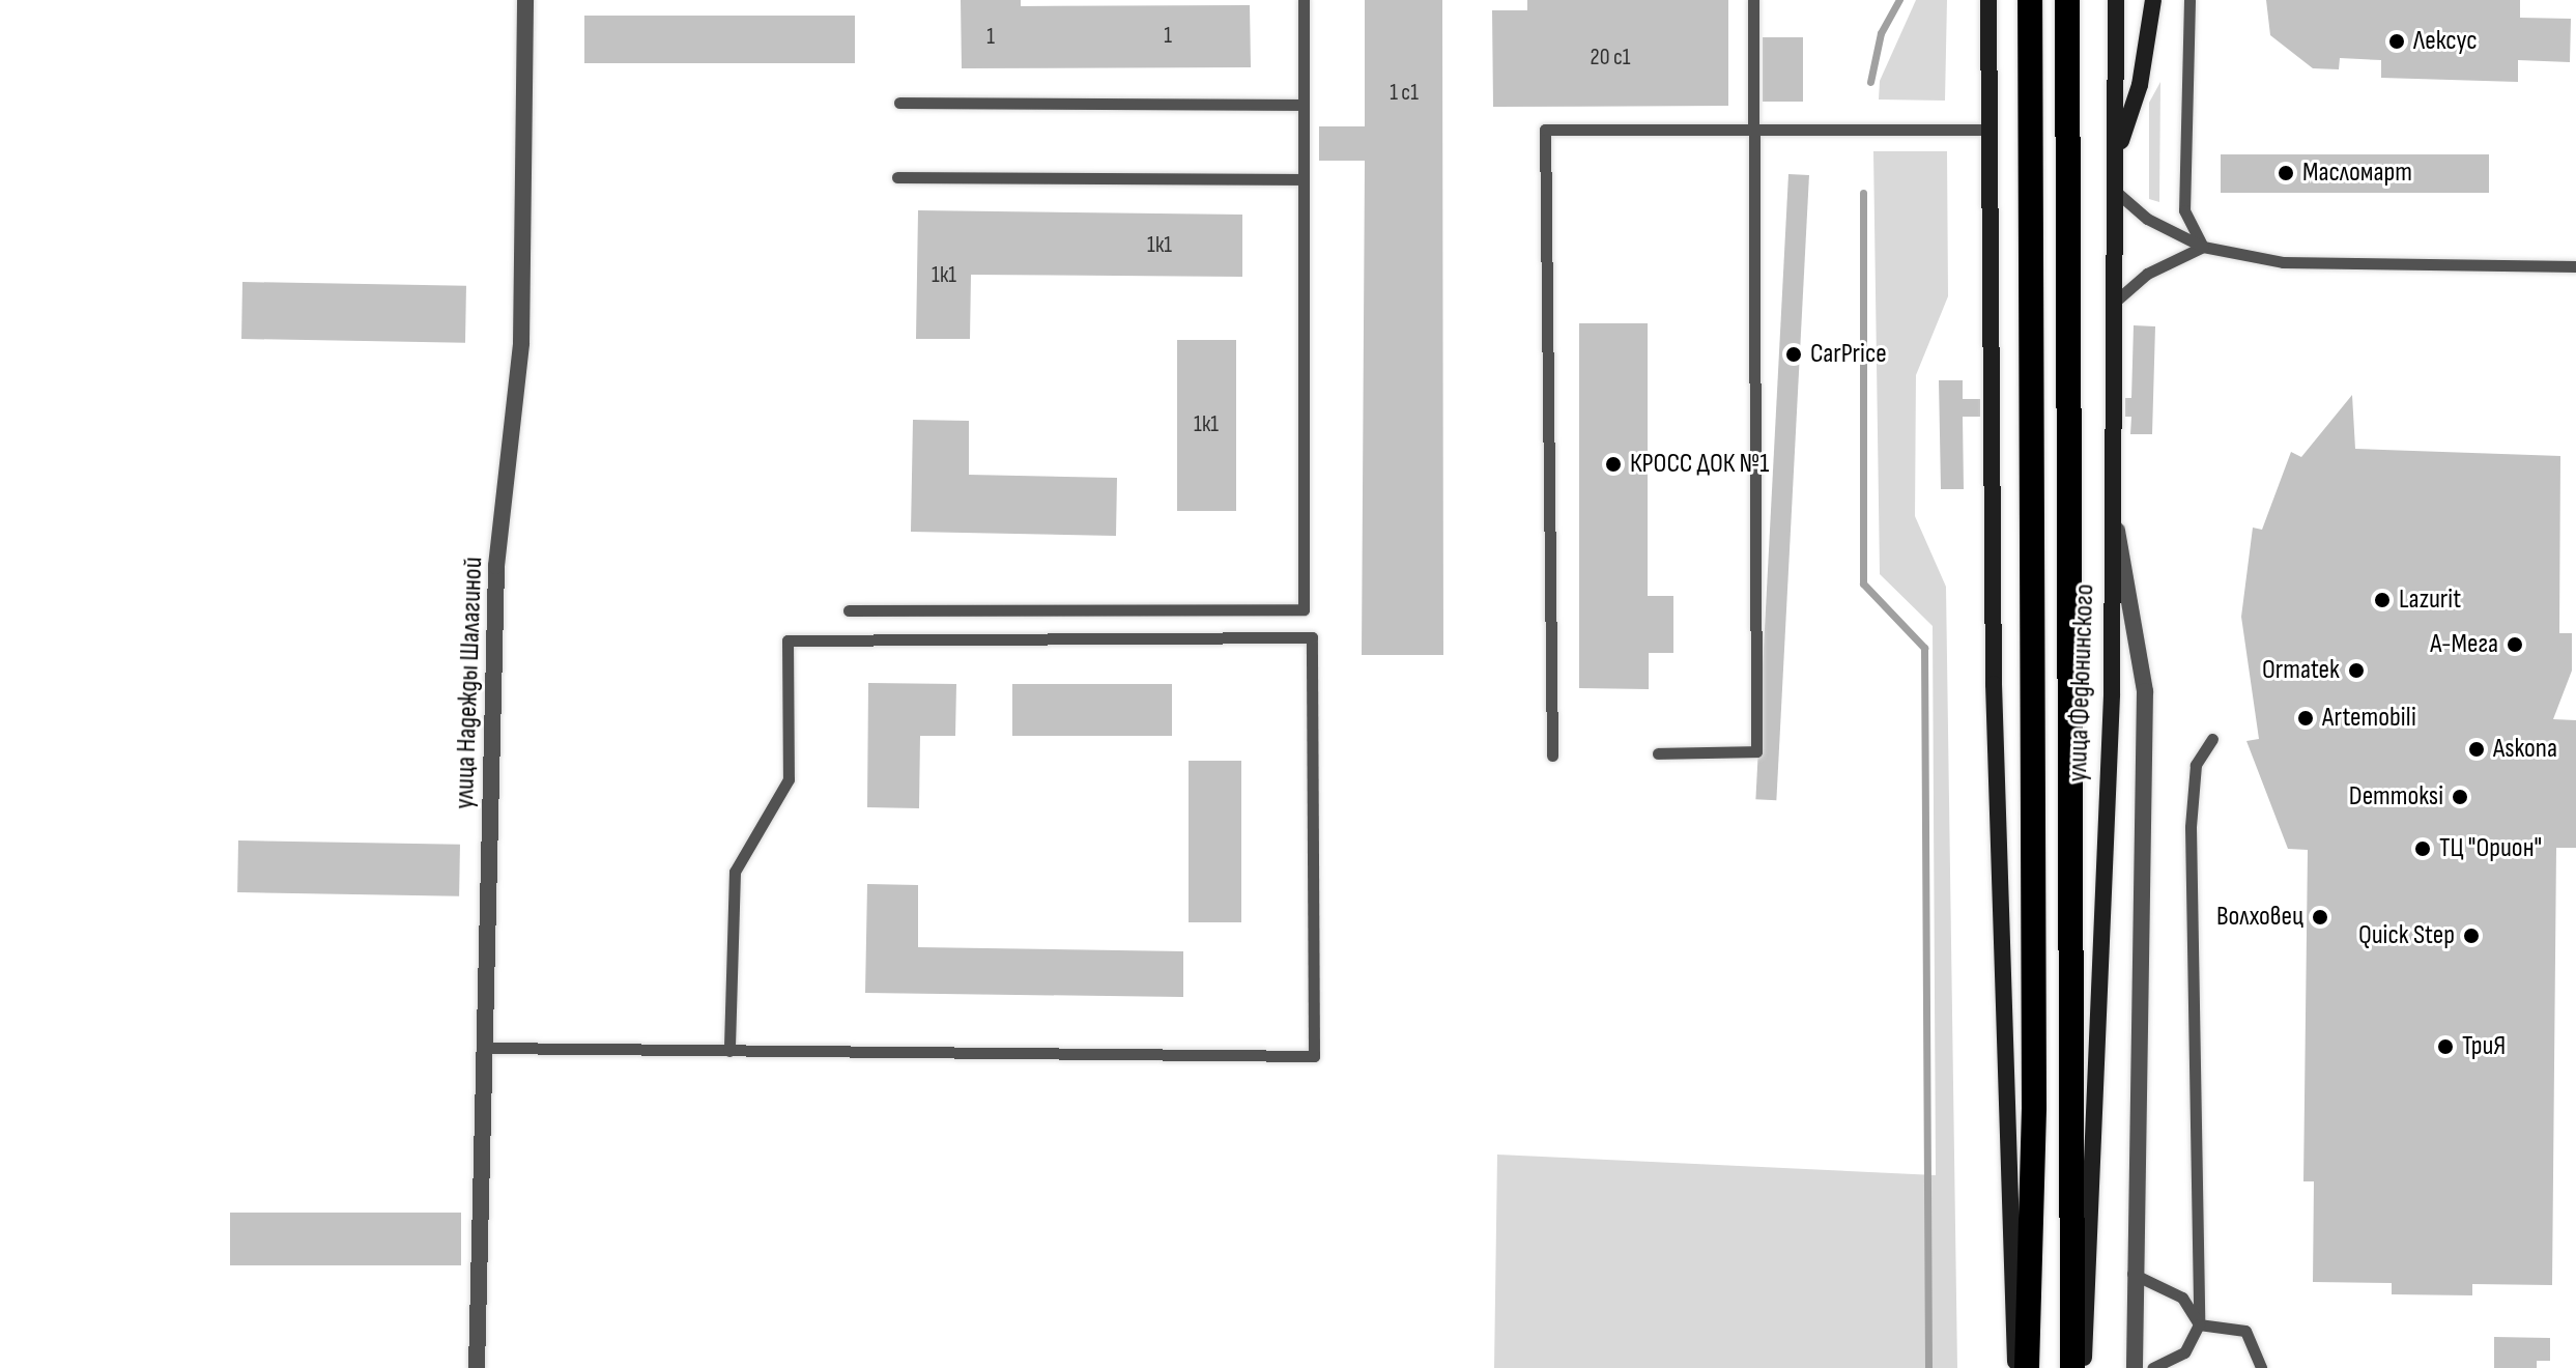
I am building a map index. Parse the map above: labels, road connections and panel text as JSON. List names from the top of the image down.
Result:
{
  "streets": {
    "highway": ["улица Федюнинского"],
    "street": ["улица Надежды Шалагиной"]
  },
  "places": [
    "Лексус",
    "Масломарт",
    "CarPrice",
    "КРОСС ДОК №1",
    "Lazurit",
    "А-Мега",
    "Ormatek",
    "Artemobili",
    "Askona",
    "Demmoksi",
    "ТЦ \"Орион\"",
    "Волховец",
    "Quick Step",
    "ТриЯ"
  ],
  "house_numbers": [
    "1",
    "1",
    "20 с1",
    "1 с1",
    "1к1",
    "1к1",
    "1к1"
  ]
}
